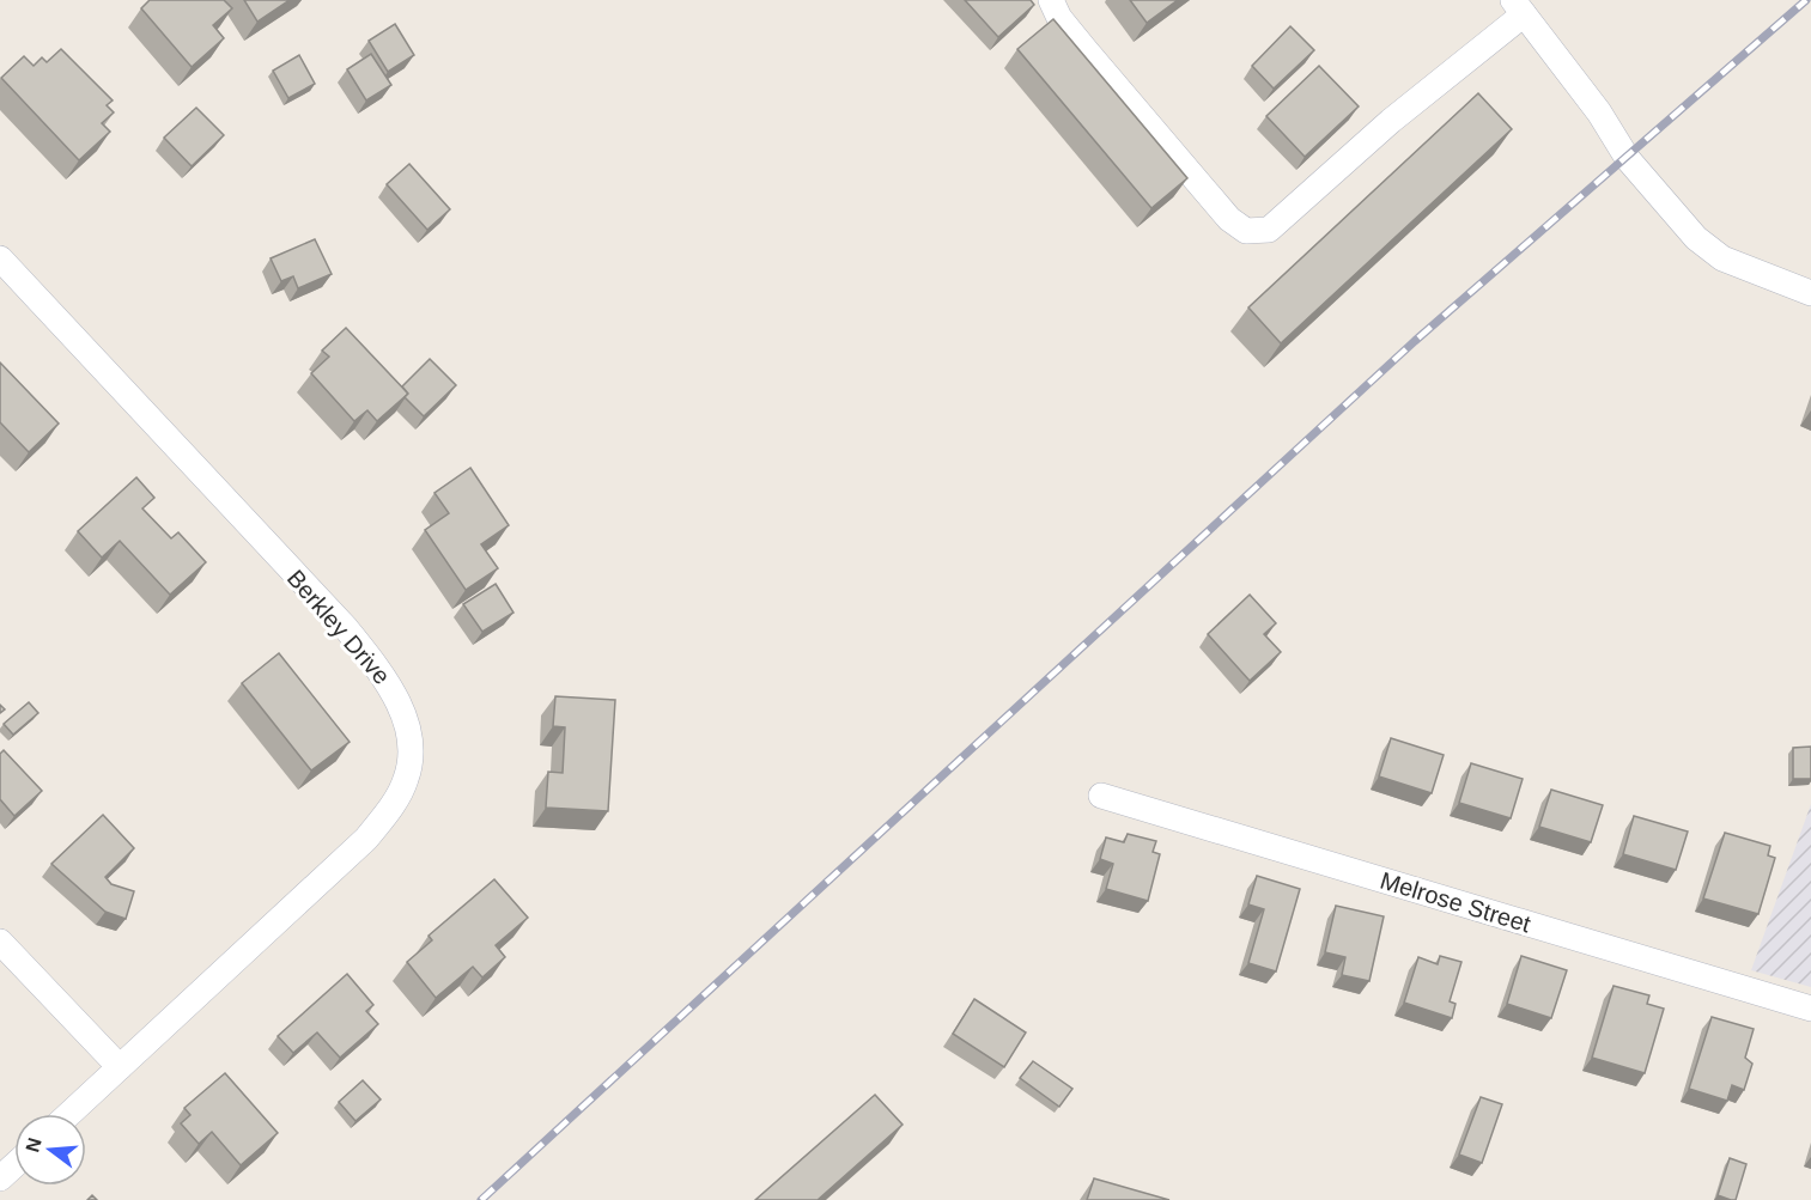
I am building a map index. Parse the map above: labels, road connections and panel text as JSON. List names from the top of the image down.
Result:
{
  "streets": {
    "street": ["Berkley Drive", "Melrose Street"]
  },
  "north": "left"
}
